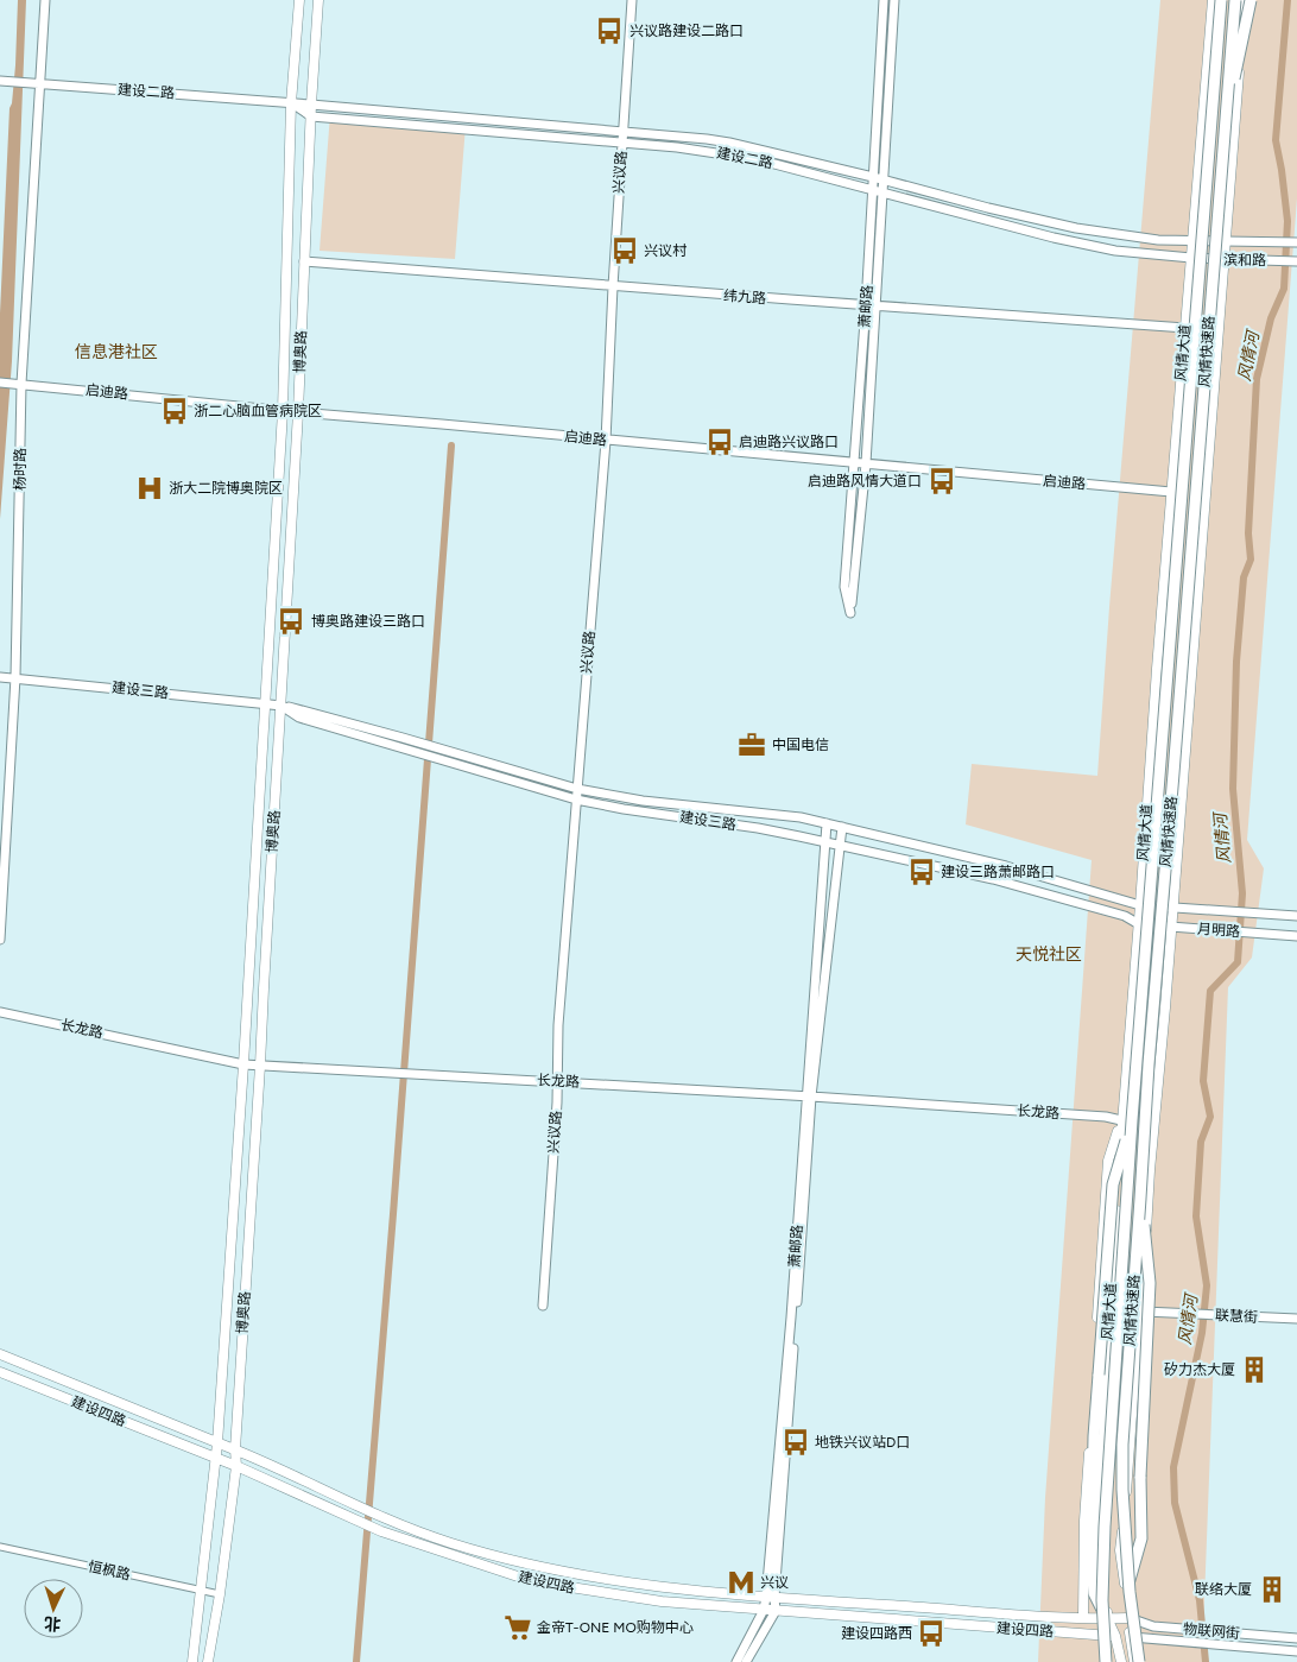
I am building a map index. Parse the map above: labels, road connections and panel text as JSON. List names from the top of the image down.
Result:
{
  "streets": {
    "highway": ["风情快速路"],
    "main road": ["博奥路", "风情大道", "建设四路"],
    "street": [
      "建设二路",
      "兴议路",
      "滨和路",
      "纬九路",
      "萧邮路",
      "启迪路",
      "杨时路",
      "建设三路",
      "月明路",
      "长龙路",
      "联慧街",
      "恒枫路",
      "物联网街"
    ]
  },
  "crossings": [
    ["建设二路", "兴议路"],
    ["建设二路", "滨和路"],
    ["建设二路", "萧邮路"],
    ["建设二路", "博奥路"],
    ["建设二路", "风情大道"],
    ["建设二路", "杨时路"],
    ["兴议路", "纬九路"],
    ["兴议路", "启迪路"],
    ["兴议路", "建设三路"],
    ["兴议路", "长龙路"],
    ["滨和路", "风情大道"],
    ["纬九路", "萧邮路"],
    ["纬九路", "博奥路"],
    ["纬九路", "风情大道"],
    ["萧邮路", "启迪路"],
    ["萧邮路", "建设三路"],
    ["萧邮路", "长龙路"],
    ["萧邮路", "建设四路"],
    ["博奥路", "启迪路"],
    ["博奥路", "建设三路"],
    ["博奥路", "长龙路"],
    ["博奥路", "建设四路"],
    ["博奥路", "恒枫路"],
    ["风情快速路", "风情大道"],
    ["风情快速路", "长龙路"],
    ["风情大道", "启迪路"],
    ["风情大道", "建设三路"],
    ["风情大道", "月明路"],
    ["风情大道", "长龙路"],
    ["风情大道", "联慧街"],
    ["风情大道", "建设四路"],
    ["风情大道", "物联网街"],
    ["启迪路", "杨时路"],
    ["杨时路", "建设三路"],
    ["建设三路", "月明路"],
    ["建设四路", "物联网街"]
  ],
  "districts": ["信息港社区", "天悦社区"],
  "water": ["风情河"],
  "places": {
    "bus stop": [
      "兴议路建设二路口",
      "兴议村",
      "浙二心脑血管病院区",
      "启迪路兴议路口",
      "启迪路风情大道口",
      "博奥路建设三路口",
      "建设三路萧邮路口",
      "地铁兴议站D口",
      "建设四路西"
    ],
    "hospital": ["浙大二院博奥院区"],
    "office": ["中国电信"],
    "building": ["矽力杰大厦", "联络大厦"],
    "metro station": ["兴议"],
    "supermarket": ["金帝T-ONE MO购物中心"]
  },
  "north": "bottom"
}
